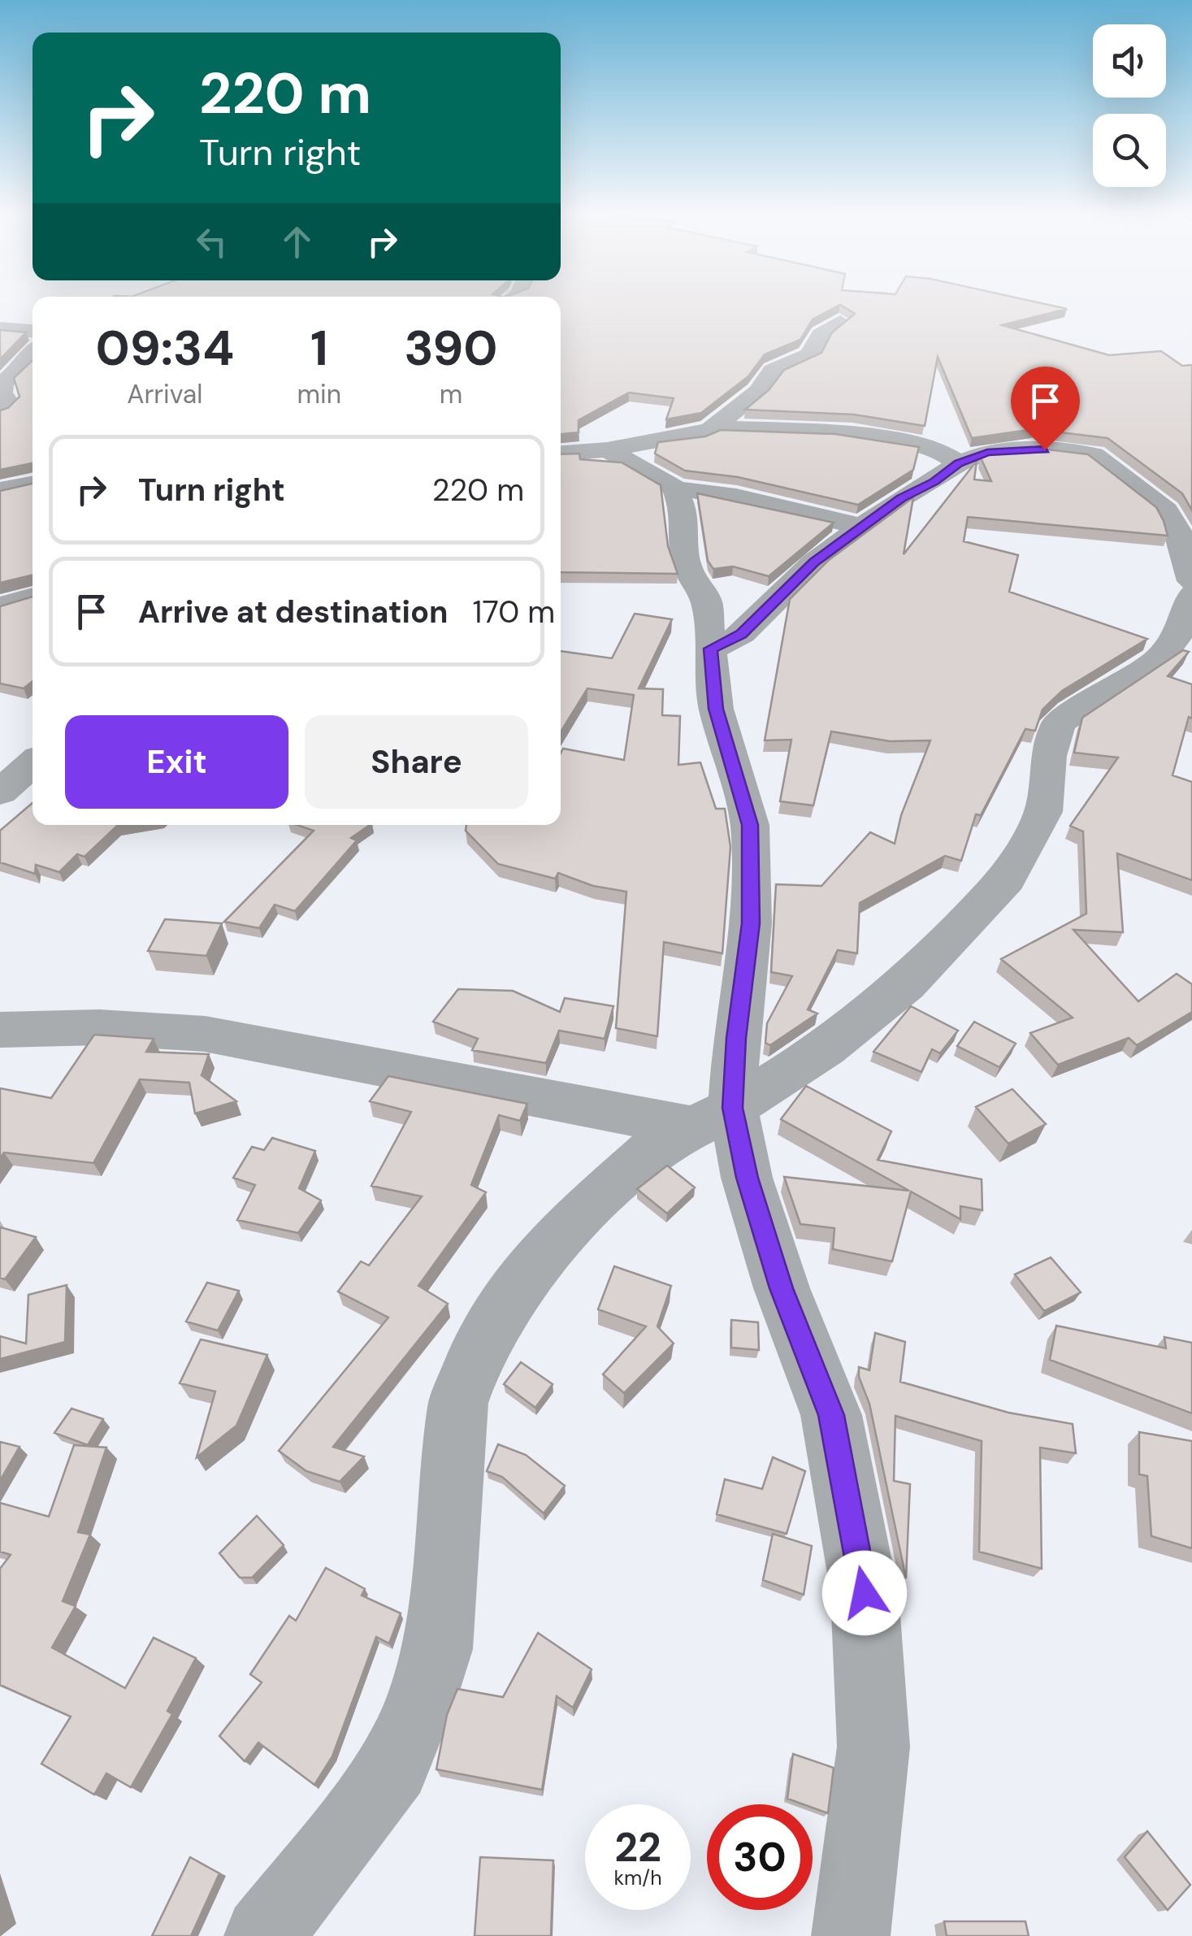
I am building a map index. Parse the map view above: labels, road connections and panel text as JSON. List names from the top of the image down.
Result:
{
  "page": {
    "turn": ["220 m", "Turn right"],
    "eta": [
      "09:34",
      "Arrival",
      "1",
      "min",
      "390",
      "m"
    ],
    "list": [
      {
        "name": "Turn right",
        "value": "220 m"
      },
      {
        "name": "Arrive at destination",
        "value": "170 m"
      }
    ],
    "buttons": ["Exit", "Share"],
    "speed": "22 km/h",
    "limit": "30"
  }
}
